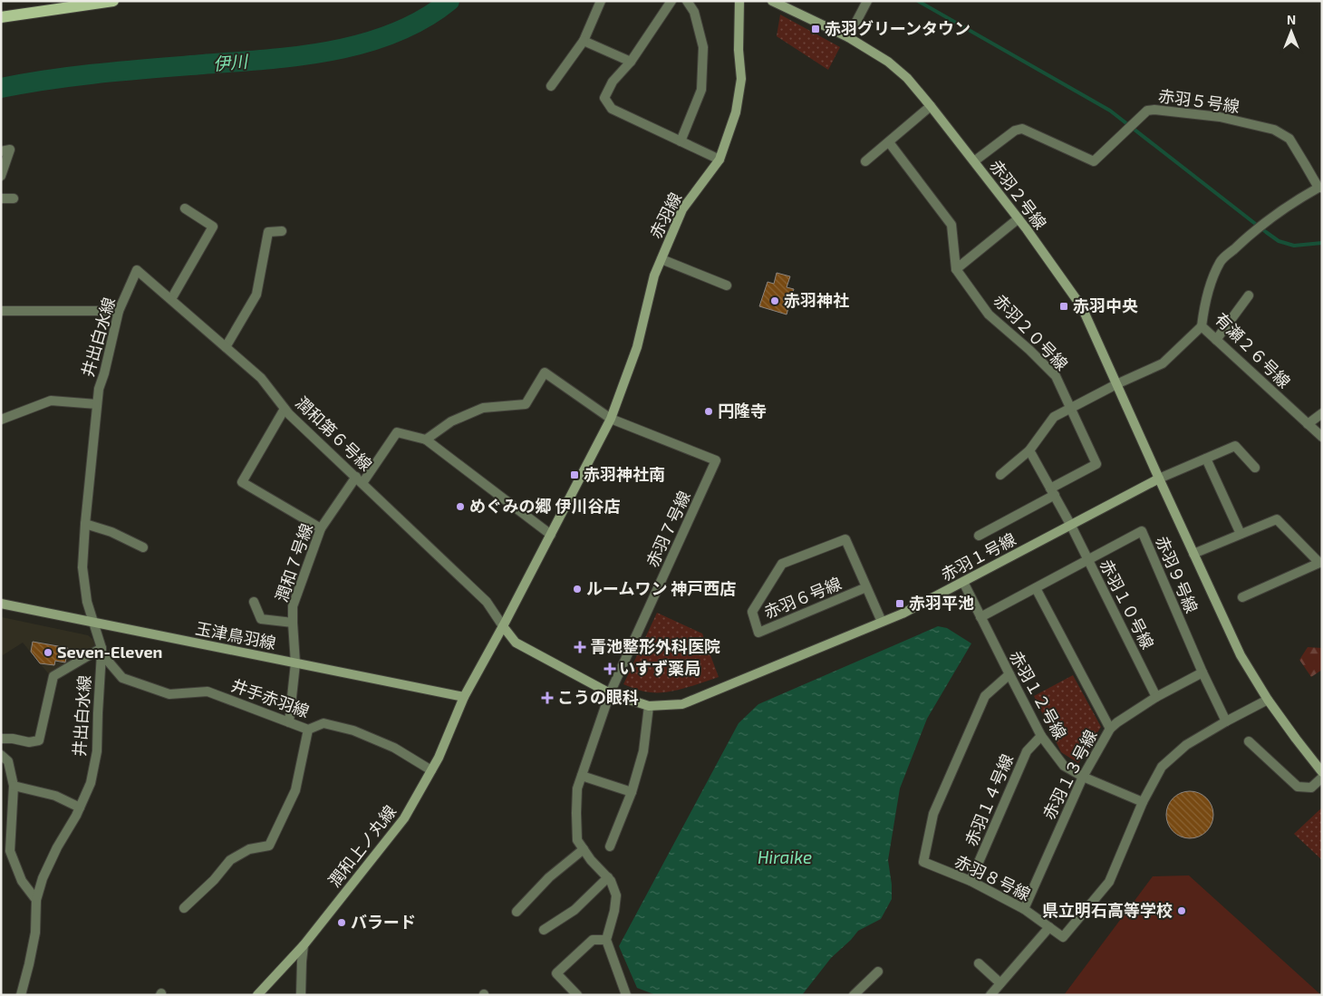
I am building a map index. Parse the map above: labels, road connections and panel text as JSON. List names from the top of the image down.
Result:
{
  "streets": {
    "street": [
      "赤羽５号線",
      "赤羽２号線",
      "赤羽線",
      "赤羽２０号線",
      "井出白水線",
      "有瀬２６号線",
      "潤和第６号線",
      "赤羽７号線",
      "赤羽１号線",
      "潤和７号線",
      "赤羽９号線",
      "赤羽６号線",
      "赤羽１０号線",
      "玉津鳥羽線",
      "赤羽１２号線",
      "井手赤羽線",
      "赤羽１３号線",
      "赤羽１４号線",
      "潤和上ノ丸線",
      "赤羽８号線"
    ]
  },
  "crossings": [
    ["赤羽５号線", "赤羽２号線"],
    ["赤羽５号線", "有瀬２６号線"],
    ["赤羽２号線", "赤羽１号線"],
    ["赤羽線", "赤羽７号線"],
    ["赤羽線", "潤和上ノ丸線"],
    ["赤羽２０号線", "赤羽１０号線"],
    ["井出白水線", "潤和第６号線"],
    ["井出白水線", "玉津鳥羽線"],
    ["井出白水線", "井手赤羽線"],
    ["潤和第６号線", "赤羽１号線"],
    ["潤和第６号線", "潤和７号線"],
    ["潤和第６号線", "潤和上ノ丸線"],
    ["赤羽７号線", "赤羽１号線"],
    ["赤羽１号線", "赤羽６号線"],
    ["赤羽１号線", "赤羽１０号線"],
    ["赤羽１号線", "赤羽１２号線"],
    ["赤羽１号線", "潤和上ノ丸線"],
    ["潤和７号線", "玉津鳥羽線"],
    ["潤和７号線", "井手赤羽線"],
    ["赤羽９号線", "赤羽１０号線"],
    ["赤羽９号線", "赤羽１２号線"],
    ["赤羽９号線", "赤羽１３号線"],
    ["赤羽９号線", "赤羽８号線"],
    ["赤羽１０号線", "赤羽１３号線"],
    ["玉津鳥羽線", "潤和上ノ丸線"],
    ["赤羽１２号線", "赤羽１３号線"],
    ["赤羽１２号線", "赤羽１４号線"],
    ["赤羽１２号線", "赤羽８号線"],
    ["井手赤羽線", "潤和上ノ丸線"],
    ["赤羽１３号線", "赤羽８号線"],
    ["赤羽１４号線", "赤羽８号線"]
  ],
  "water": ["伊川", "Hiraike"],
  "places": {
    "transit": [
      "赤羽グリーンタウン",
      "赤羽中央",
      "赤羽神社南",
      "赤羽平池"
    ],
    "other": [
      "赤羽神社",
      "円隆寺",
      "めぐみの郷 伊川谷店",
      "ルームワン 神戸西店",
      "Seven-Eleven",
      "県立明石高等学校",
      "バラード"
    ],
    "health": ["青池整形外科医院", "いすず薬局", "こうの眼科"]
  },
  "north": "top"
}
